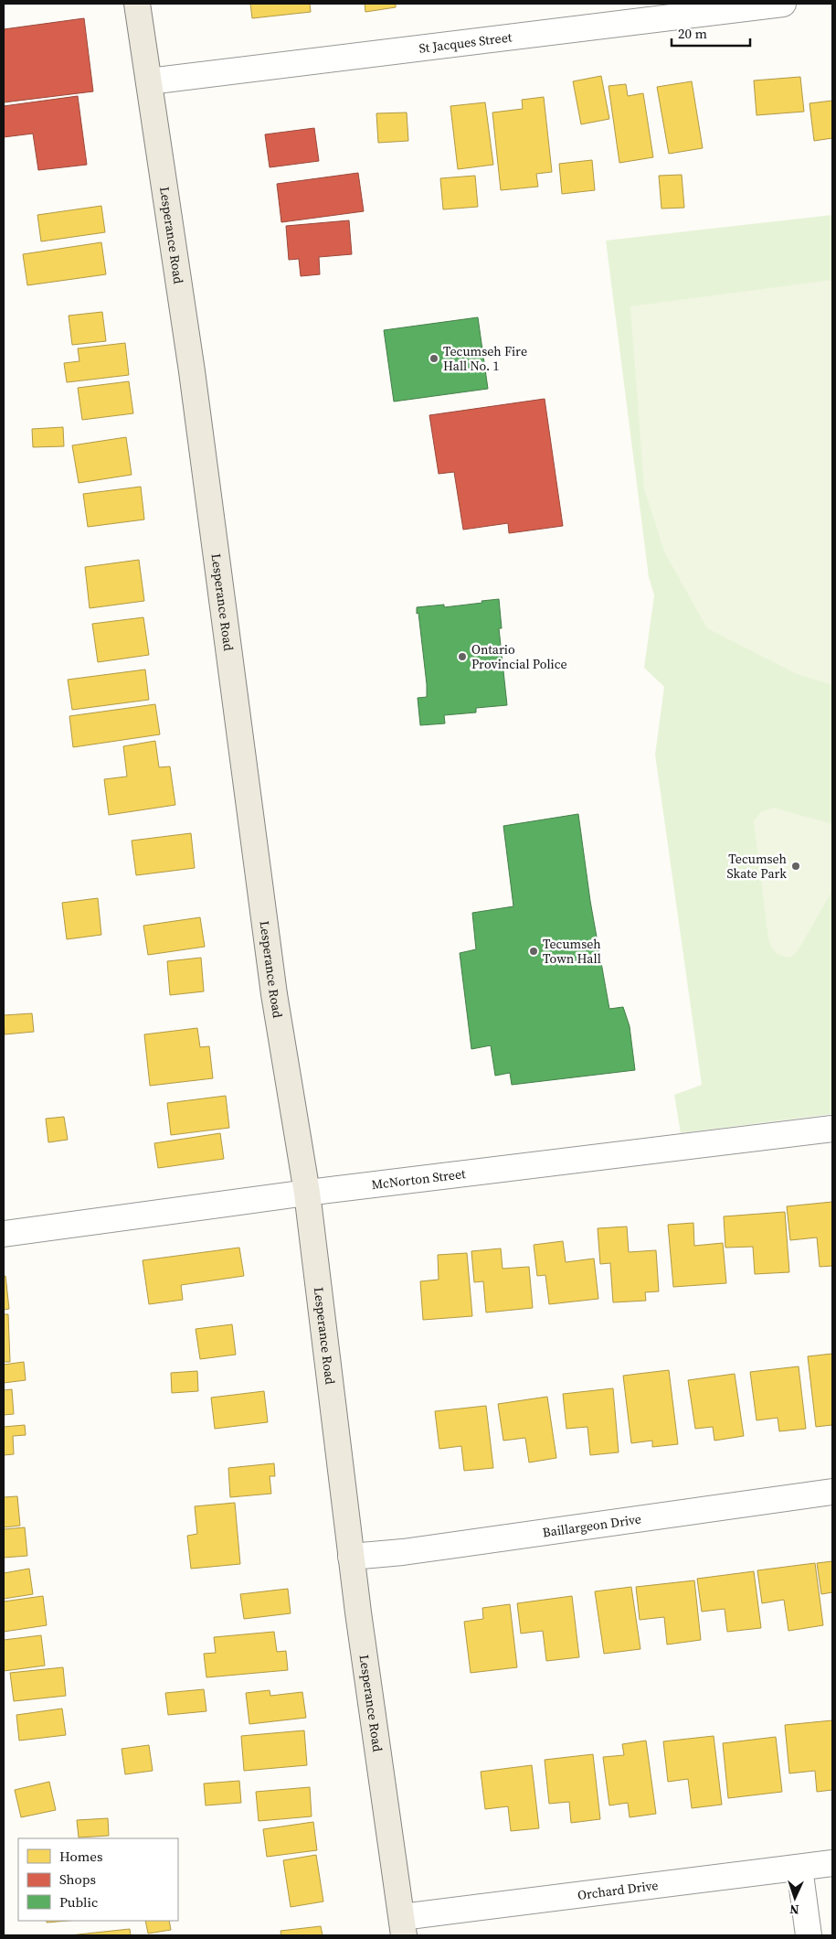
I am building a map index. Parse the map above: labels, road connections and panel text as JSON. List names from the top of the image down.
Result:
{
  "streets": {
    "main road": ["Lesperance Road"],
    "street": [
      "St Jacques Street",
      "McNorton Street",
      "Baillargeon Drive",
      "Orchard Drive"
    ]
  },
  "crossings": [
    ["St Jacques Street", "Lesperance Road"],
    ["Lesperance Road", "McNorton Street"],
    ["Lesperance Road", "Baillargeon Drive"],
    ["Lesperance Road", "Orchard Drive"]
  ],
  "places": [
    "Tecumseh Fire Hall No. 1",
    "Ontario Provincial Police",
    "Tecumseh Skate Park",
    "Tecumseh Town Hall"
  ],
  "legend": ["Homes", "Shops", "Public"],
  "scale_bar": "20 m",
  "north": "bottom"
}
